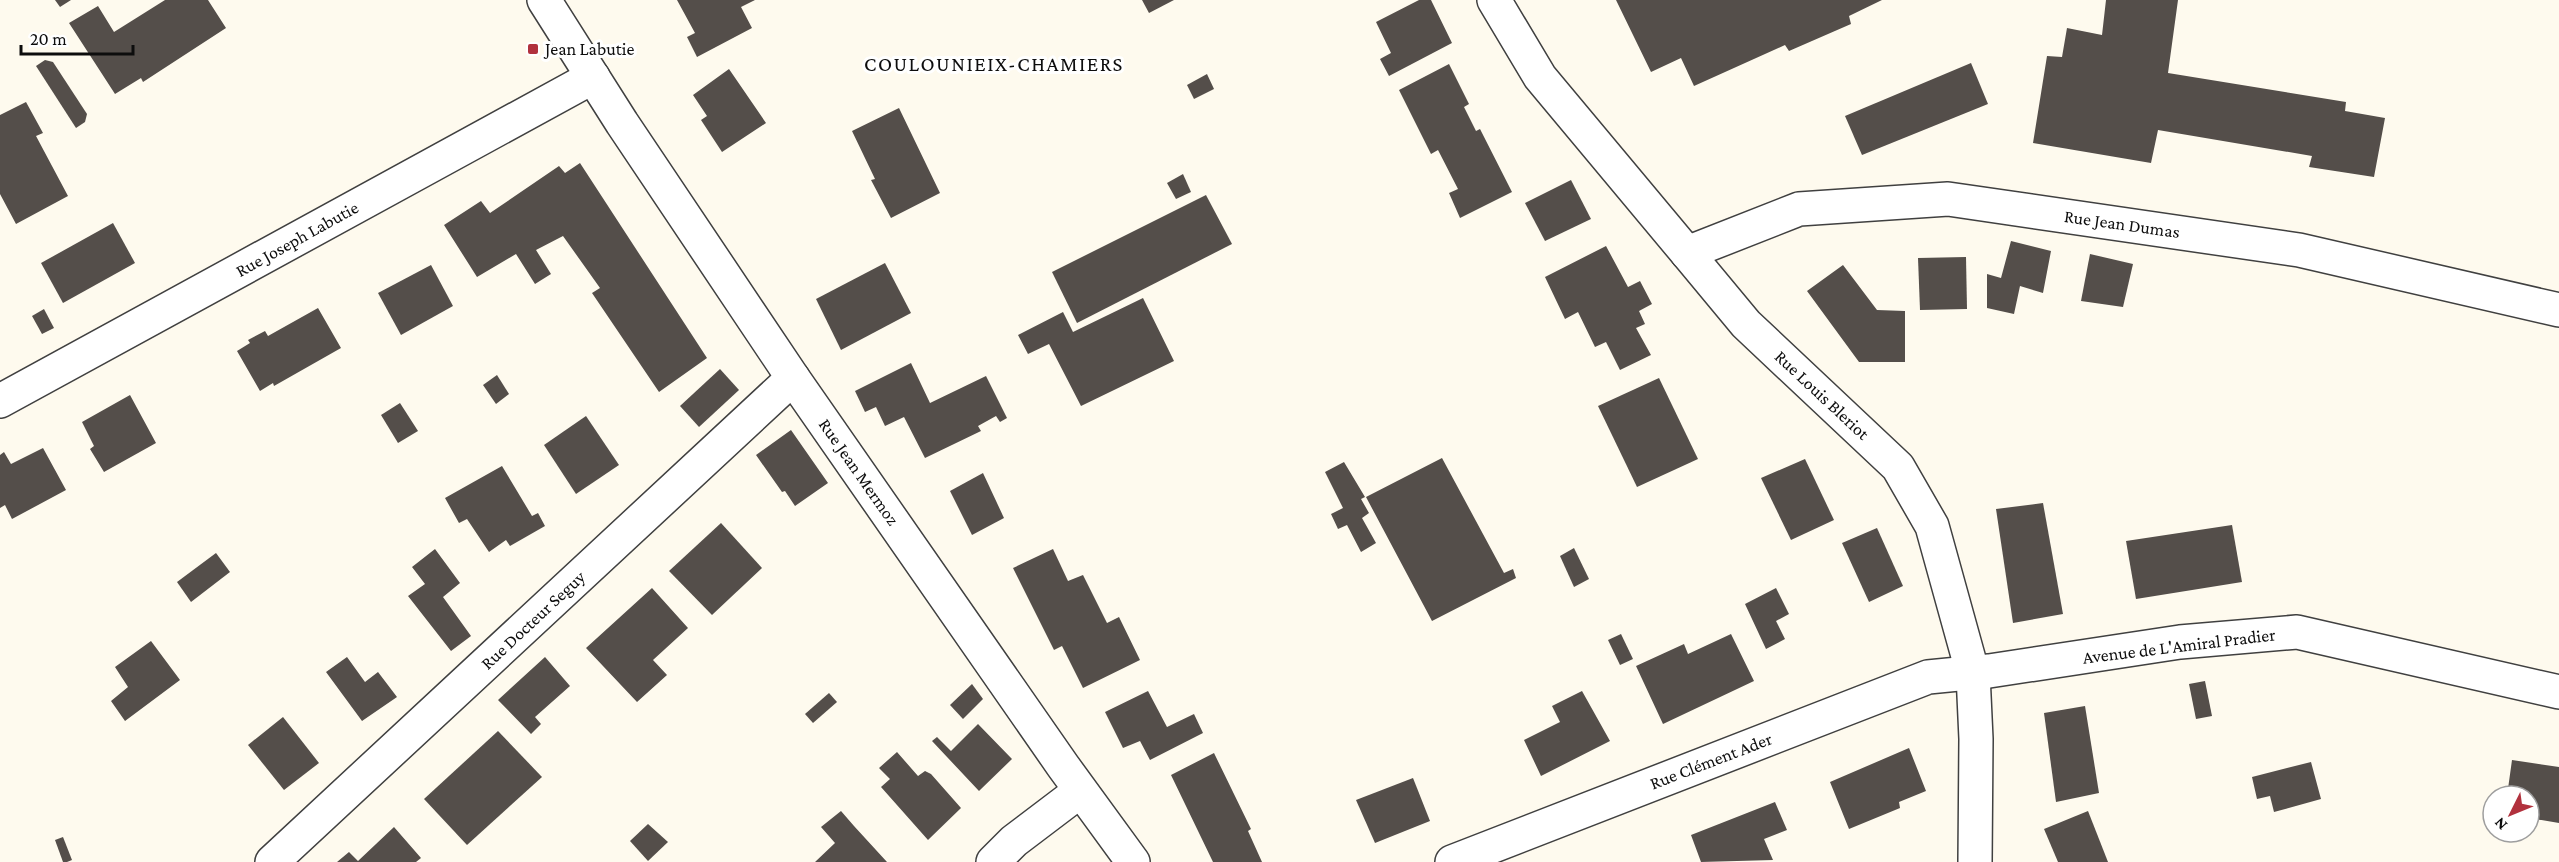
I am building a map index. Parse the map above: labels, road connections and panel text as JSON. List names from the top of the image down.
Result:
{
  "streets": {
    "street": [
      "Rue Jean Dumas",
      "Rue Joseph Labutie",
      "Rue Louis Bleriot",
      "Rue Jean Mermoz",
      "Rue Docteur Seguy",
      "Avenue de L'Amiral Pradier",
      "Rue Clément Ader"
    ]
  },
  "crossings": [
    ["Rue Jean Dumas", "Rue Louis Bleriot"],
    ["Rue Joseph Labutie", "Rue Jean Mermoz"],
    ["Rue Louis Bleriot", "Avenue de L'Amiral Pradier"],
    ["Rue Louis Bleriot", "Rue Clément Ader"],
    ["Rue Jean Mermoz", "Rue Docteur Seguy"],
    ["Avenue de L'Amiral Pradier", "Rue Clément Ader"]
  ],
  "districts": ["COULOUNIEIX-CHAMIERS"],
  "places": {
    "transit": ["Jean Labutie"]
  },
  "scale_bar": "20 m",
  "north": "bottom left"
}
